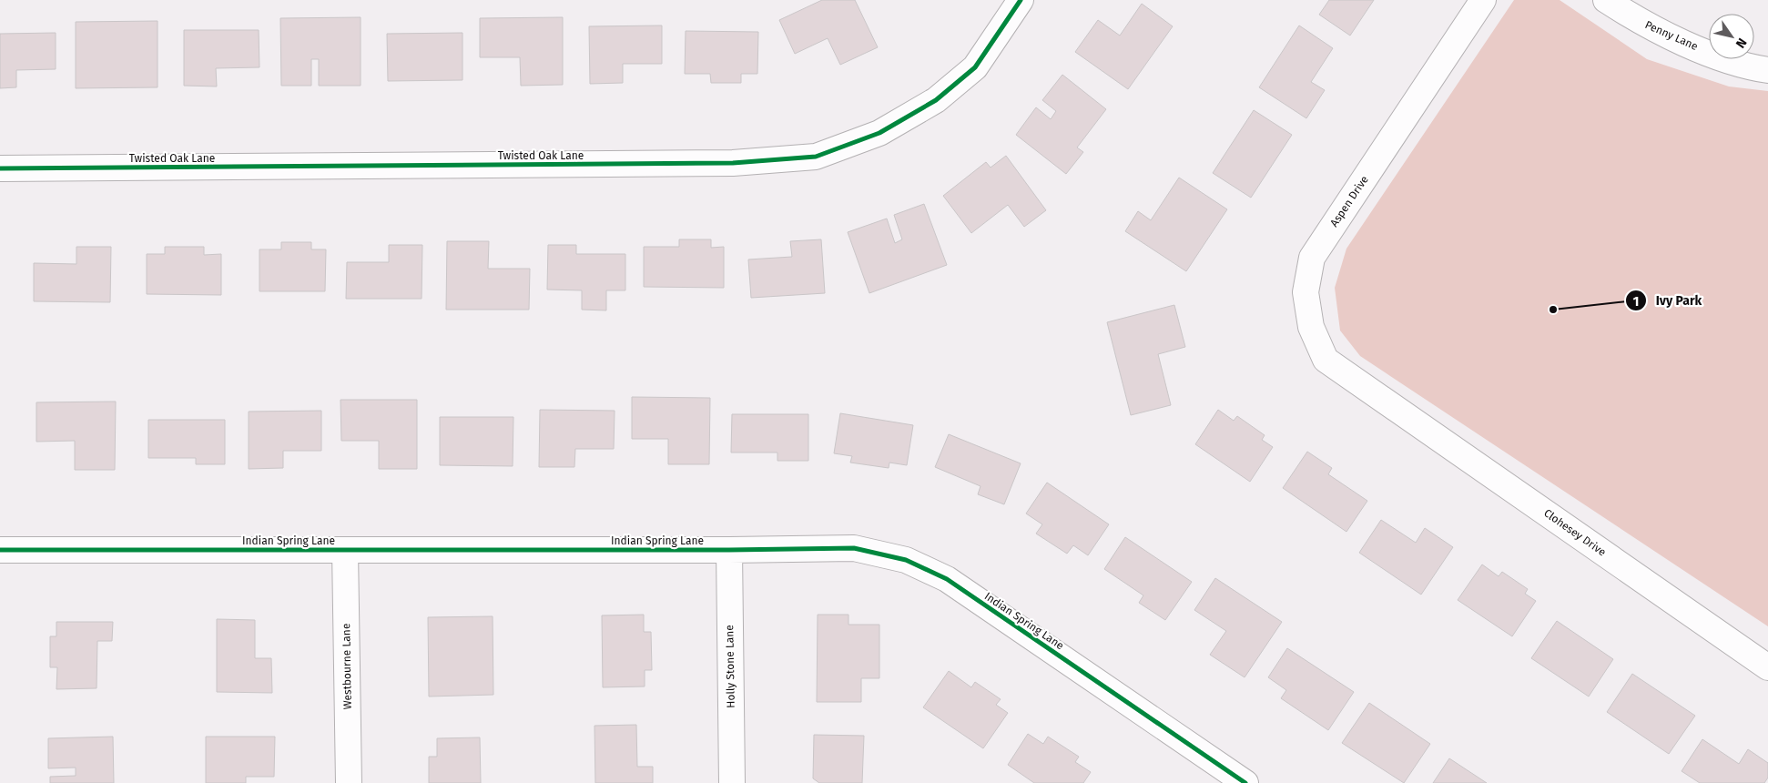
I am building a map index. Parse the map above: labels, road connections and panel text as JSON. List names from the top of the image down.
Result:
{
  "streets": {
    "street": [
      "Penny Lane",
      "Twisted Oak Lane",
      "Aspen Drive",
      "Clohesey Drive",
      "Indian Spring Lane",
      "Westbourne Lane",
      "Holly Stone Lane"
    ]
  },
  "crossings": [
    ["Aspen Drive", "Clohesey Drive"],
    ["Indian Spring Lane", "Westbourne Lane"],
    ["Indian Spring Lane", "Holly Stone Lane"]
  ],
  "places": ["Ivy Park"],
  "north": "bottom right"
}
